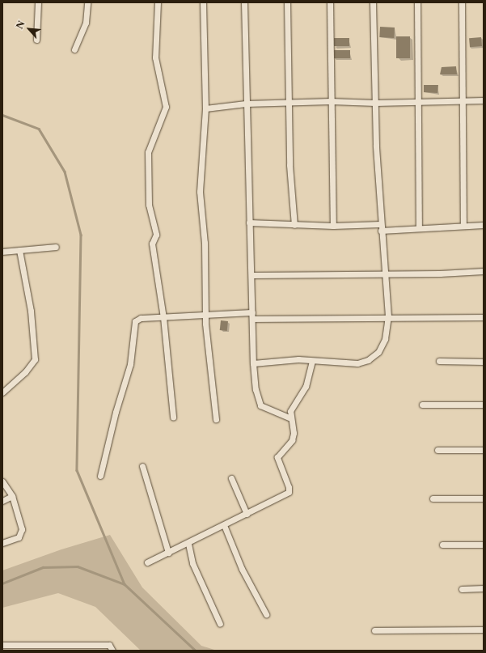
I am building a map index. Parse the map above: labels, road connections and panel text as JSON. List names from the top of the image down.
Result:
{
  "north": "top left"
}
